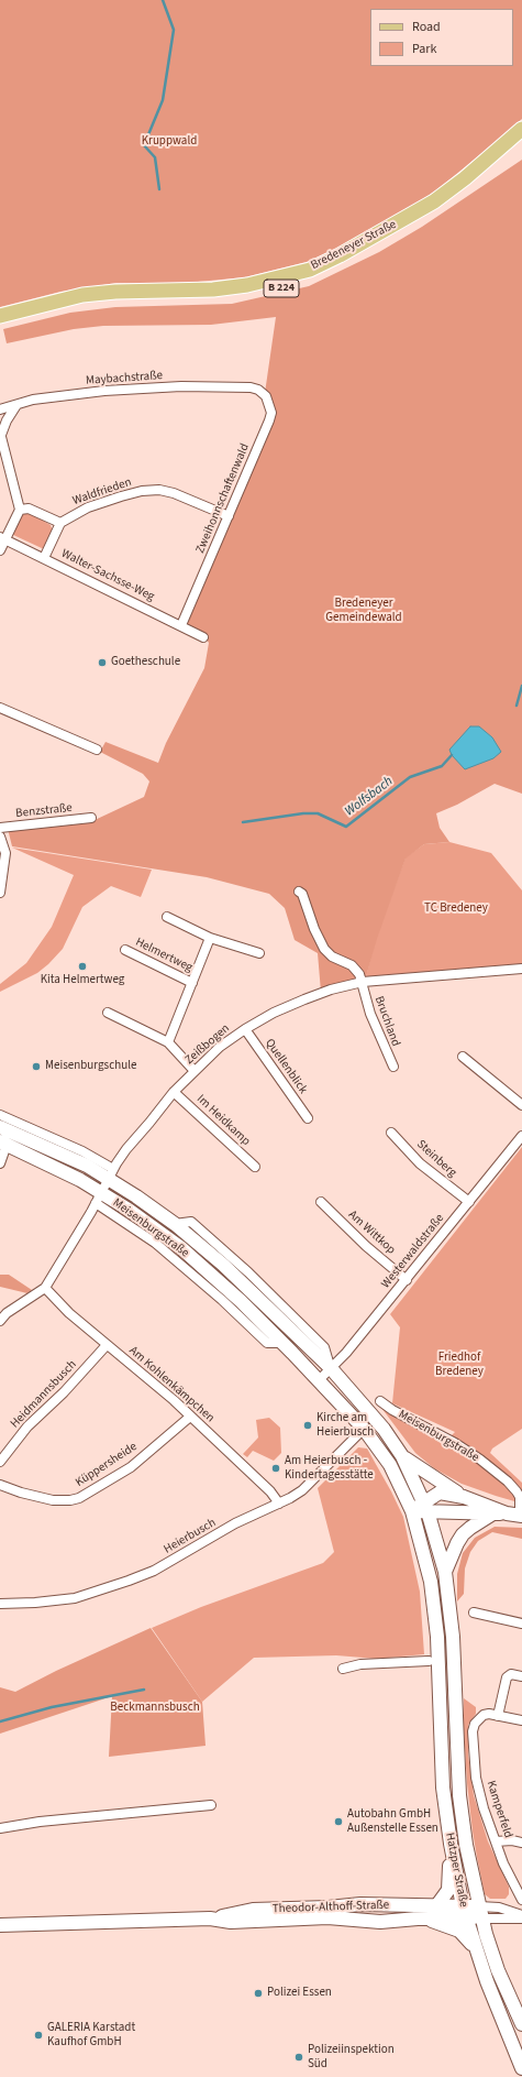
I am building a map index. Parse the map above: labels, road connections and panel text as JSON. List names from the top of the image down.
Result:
{
  "streets": {
    "main road": [
      "Bredeneyer Straße",
      "B 224",
      "Meisenburgstraße",
      "Hatzper Straße",
      "Theodor-Althoff-Straße"
    ],
    "street": [
      "Maybachstraße",
      "Waldfrieden",
      "Zweihonnschaftenwald",
      "Walter-Sachsse-Weg",
      "Benzstraße",
      "Helmertweg",
      "Bruchland",
      "Zeißbogen",
      "Quellenblick",
      "Im Heidkamp",
      "Steinberg",
      "Am Wittkop",
      "Westerwaldstraße",
      "Am Kohlenkämpchen",
      "Heidmannsbusch",
      "Küppersheide",
      "Heierbusch",
      "Kamperfeld"
    ]
  },
  "crossings": [
    ["Maybachstraße", "Zweihonnschaftenwald"],
    ["Waldfrieden", "Zweihonnschaftenwald"],
    ["Zweihonnschaftenwald", "Walter-Sachsse-Weg"],
    ["Bruchland", "Zeißbogen"],
    ["Zeißbogen", "Quellenblick"],
    ["Zeißbogen", "Im Heidkamp"],
    ["Zeißbogen", "Meisenburgstraße"],
    ["Steinberg", "Westerwaldstraße"],
    ["Meisenburgstraße", "Westerwaldstraße"],
    ["Meisenburgstraße", "Heierbusch"],
    ["Meisenburgstraße", "Hatzper Straße"],
    ["Am Wittkop", "Westerwaldstraße"],
    ["Am Kohlenkämpchen", "Heidmannsbusch"],
    ["Am Kohlenkämpchen", "Küppersheide"],
    ["Am Kohlenkämpchen", "Heierbusch"],
    ["Hatzper Straße", "Theodor-Althoff-Straße"]
  ],
  "water": ["Wolfsbach"],
  "parks": [
    "Kruppwald",
    "Bredeneyer Gemeindewald",
    "TC Bredeney",
    "Friedhof Bredeney",
    "Beckmannsbusch"
  ],
  "places": [
    "Goetheschule",
    "Kita Helmertweg",
    "Meisenburgschule",
    "Kirche am Heierbusch",
    "Am Heierbusch - Kindertagesstätte",
    "Autobahn GmbH Außenstelle Essen",
    "Polizei Essen",
    "GALERIA Karstadt Kaufhof GmbH",
    "Polizeiinspektion Süd"
  ],
  "legend": ["Road", "Park"]
}
